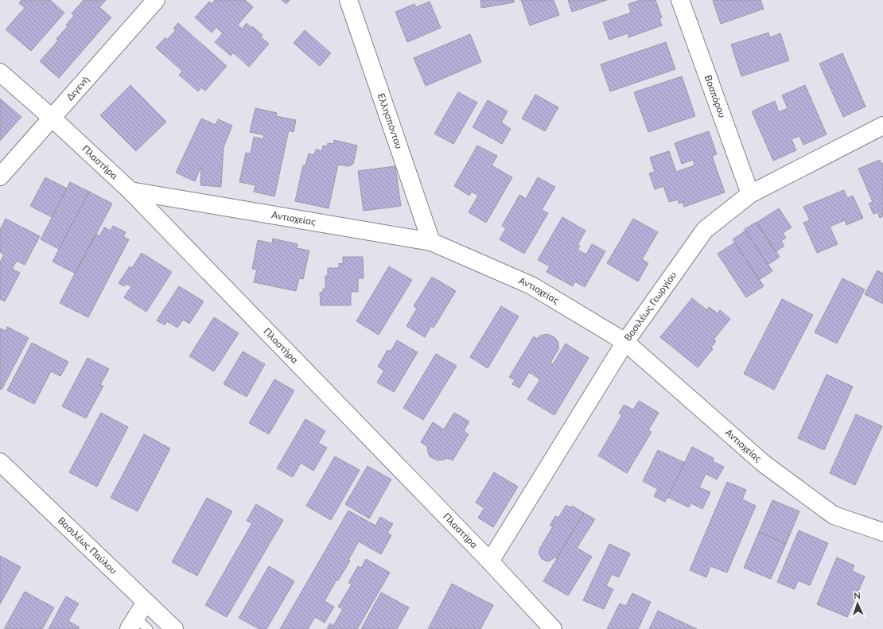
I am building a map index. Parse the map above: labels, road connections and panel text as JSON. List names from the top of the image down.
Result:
{
  "streets": {
    "street": [
      "Διγενή",
      "Βοσπόρου",
      "Ελλησπόντου",
      "Πλαστήρα",
      "Αντιοχείας",
      "Βασιλέως Γεωργίου",
      "Βασιλέως Παύλου"
    ]
  },
  "crossings": [
    ["Διγενή", "Πλαστήρα"],
    ["Βοσπόρου", "Βασιλέως Γεωργίου"],
    ["Ελλησπόντου", "Αντιοχείας"],
    ["Πλαστήρα", "Αντιοχείας"],
    ["Πλαστήρα", "Βασιλέως Γεωργίου"],
    ["Αντιοχείας", "Βασιλέως Γεωργίου"]
  ],
  "north": "top"
}
